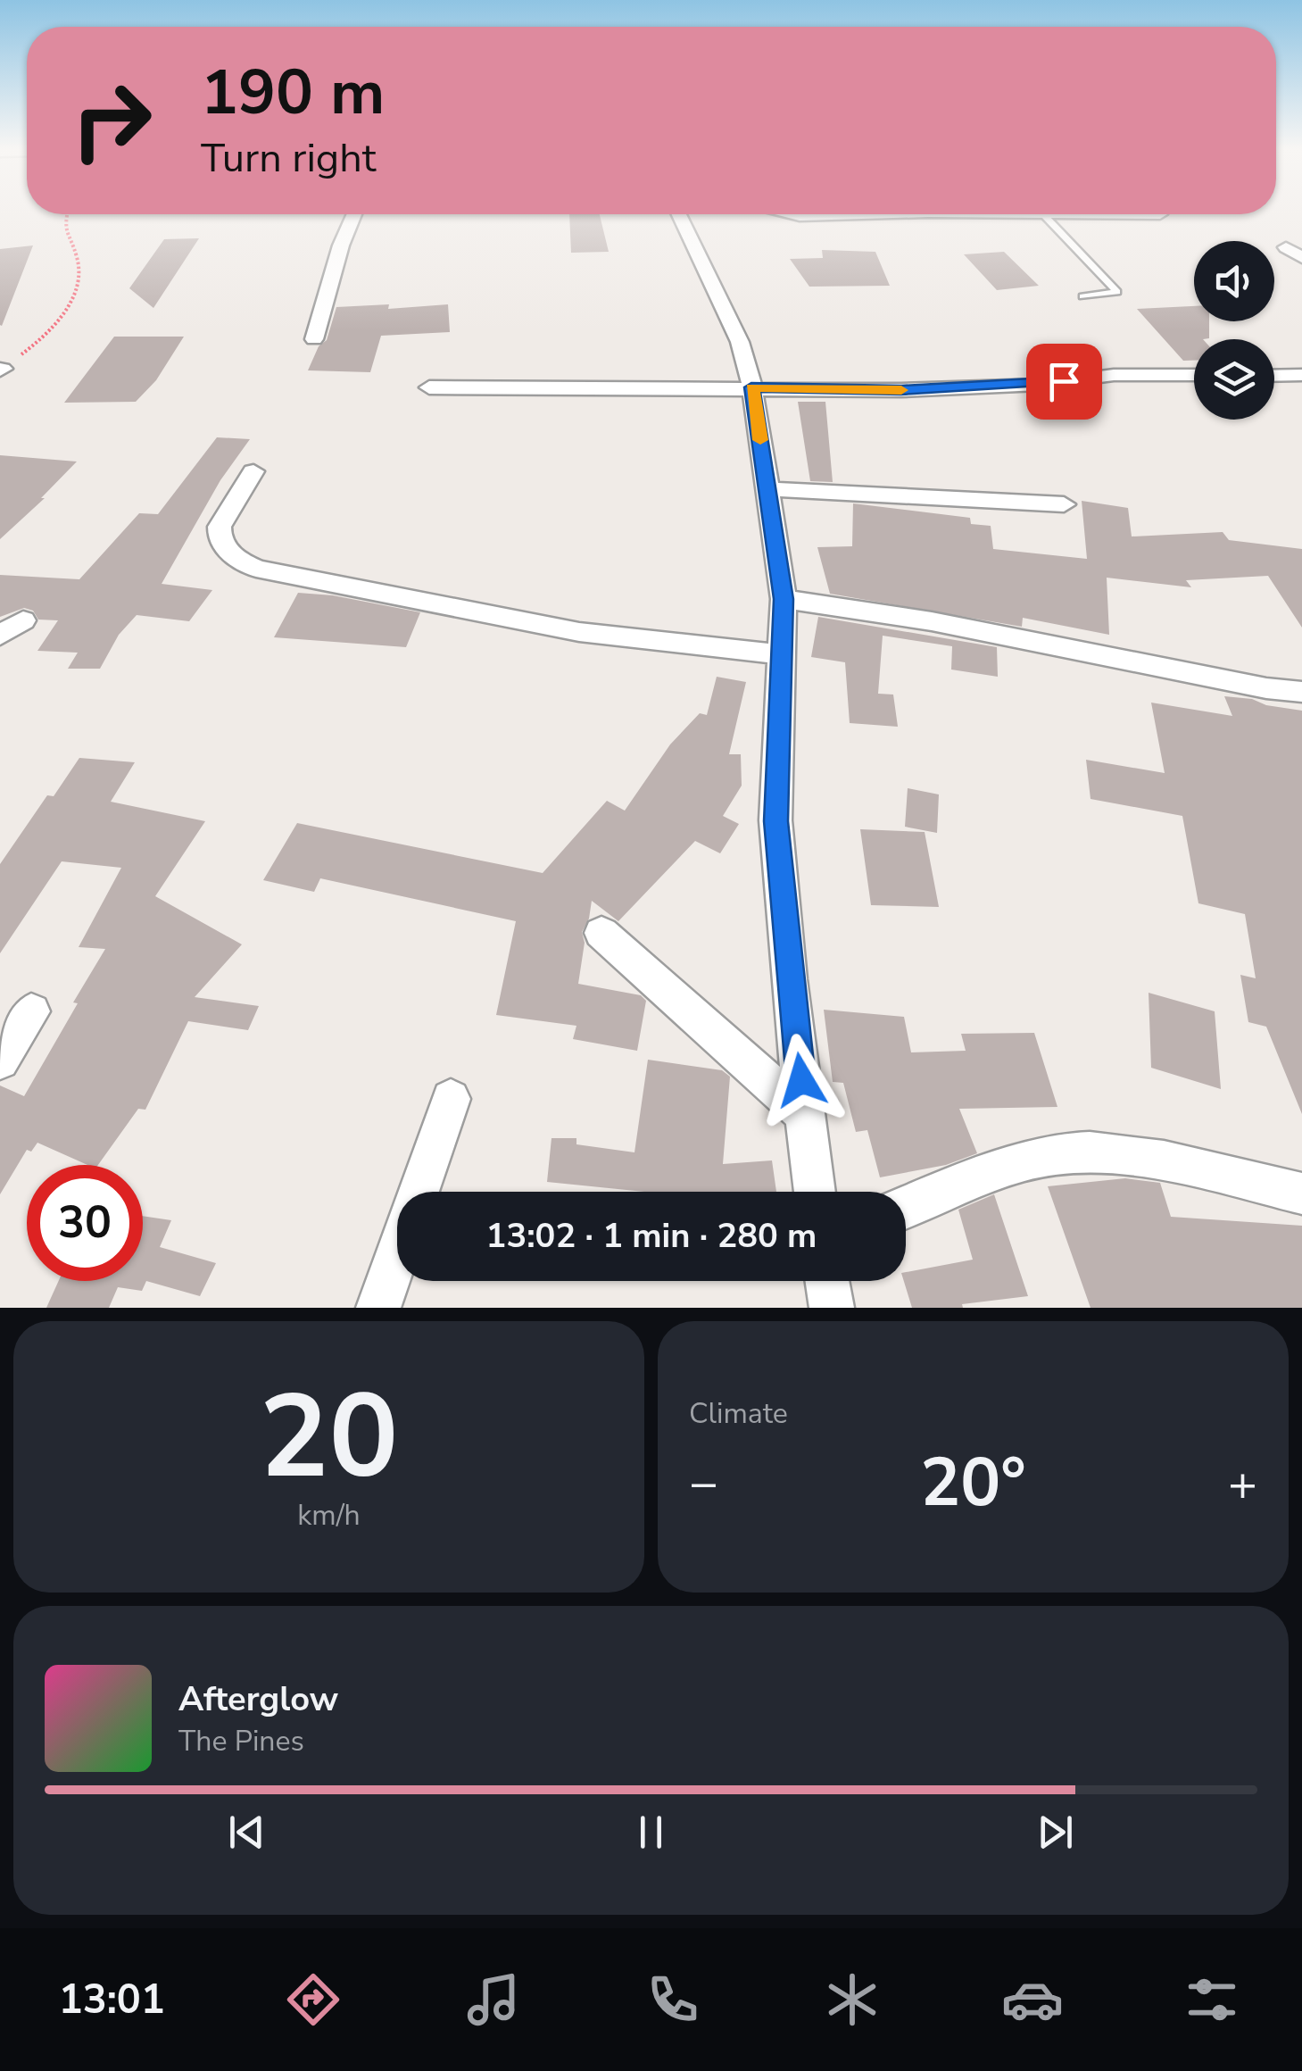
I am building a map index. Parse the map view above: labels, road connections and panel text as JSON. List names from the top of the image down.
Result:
{
  "page": {
    "turn": ["190 m", "Turn right"],
    "limit": "30",
    "trip": "13:02 · 1 min · 280 m",
    "tile": [
      ["20", "km/h"],
      "Climate"
    ],
    "heat": ["−", "20°", "+"],
    "song": ["Afterglow", "The Pines"],
    "tabs": "13:01"
  }
}
